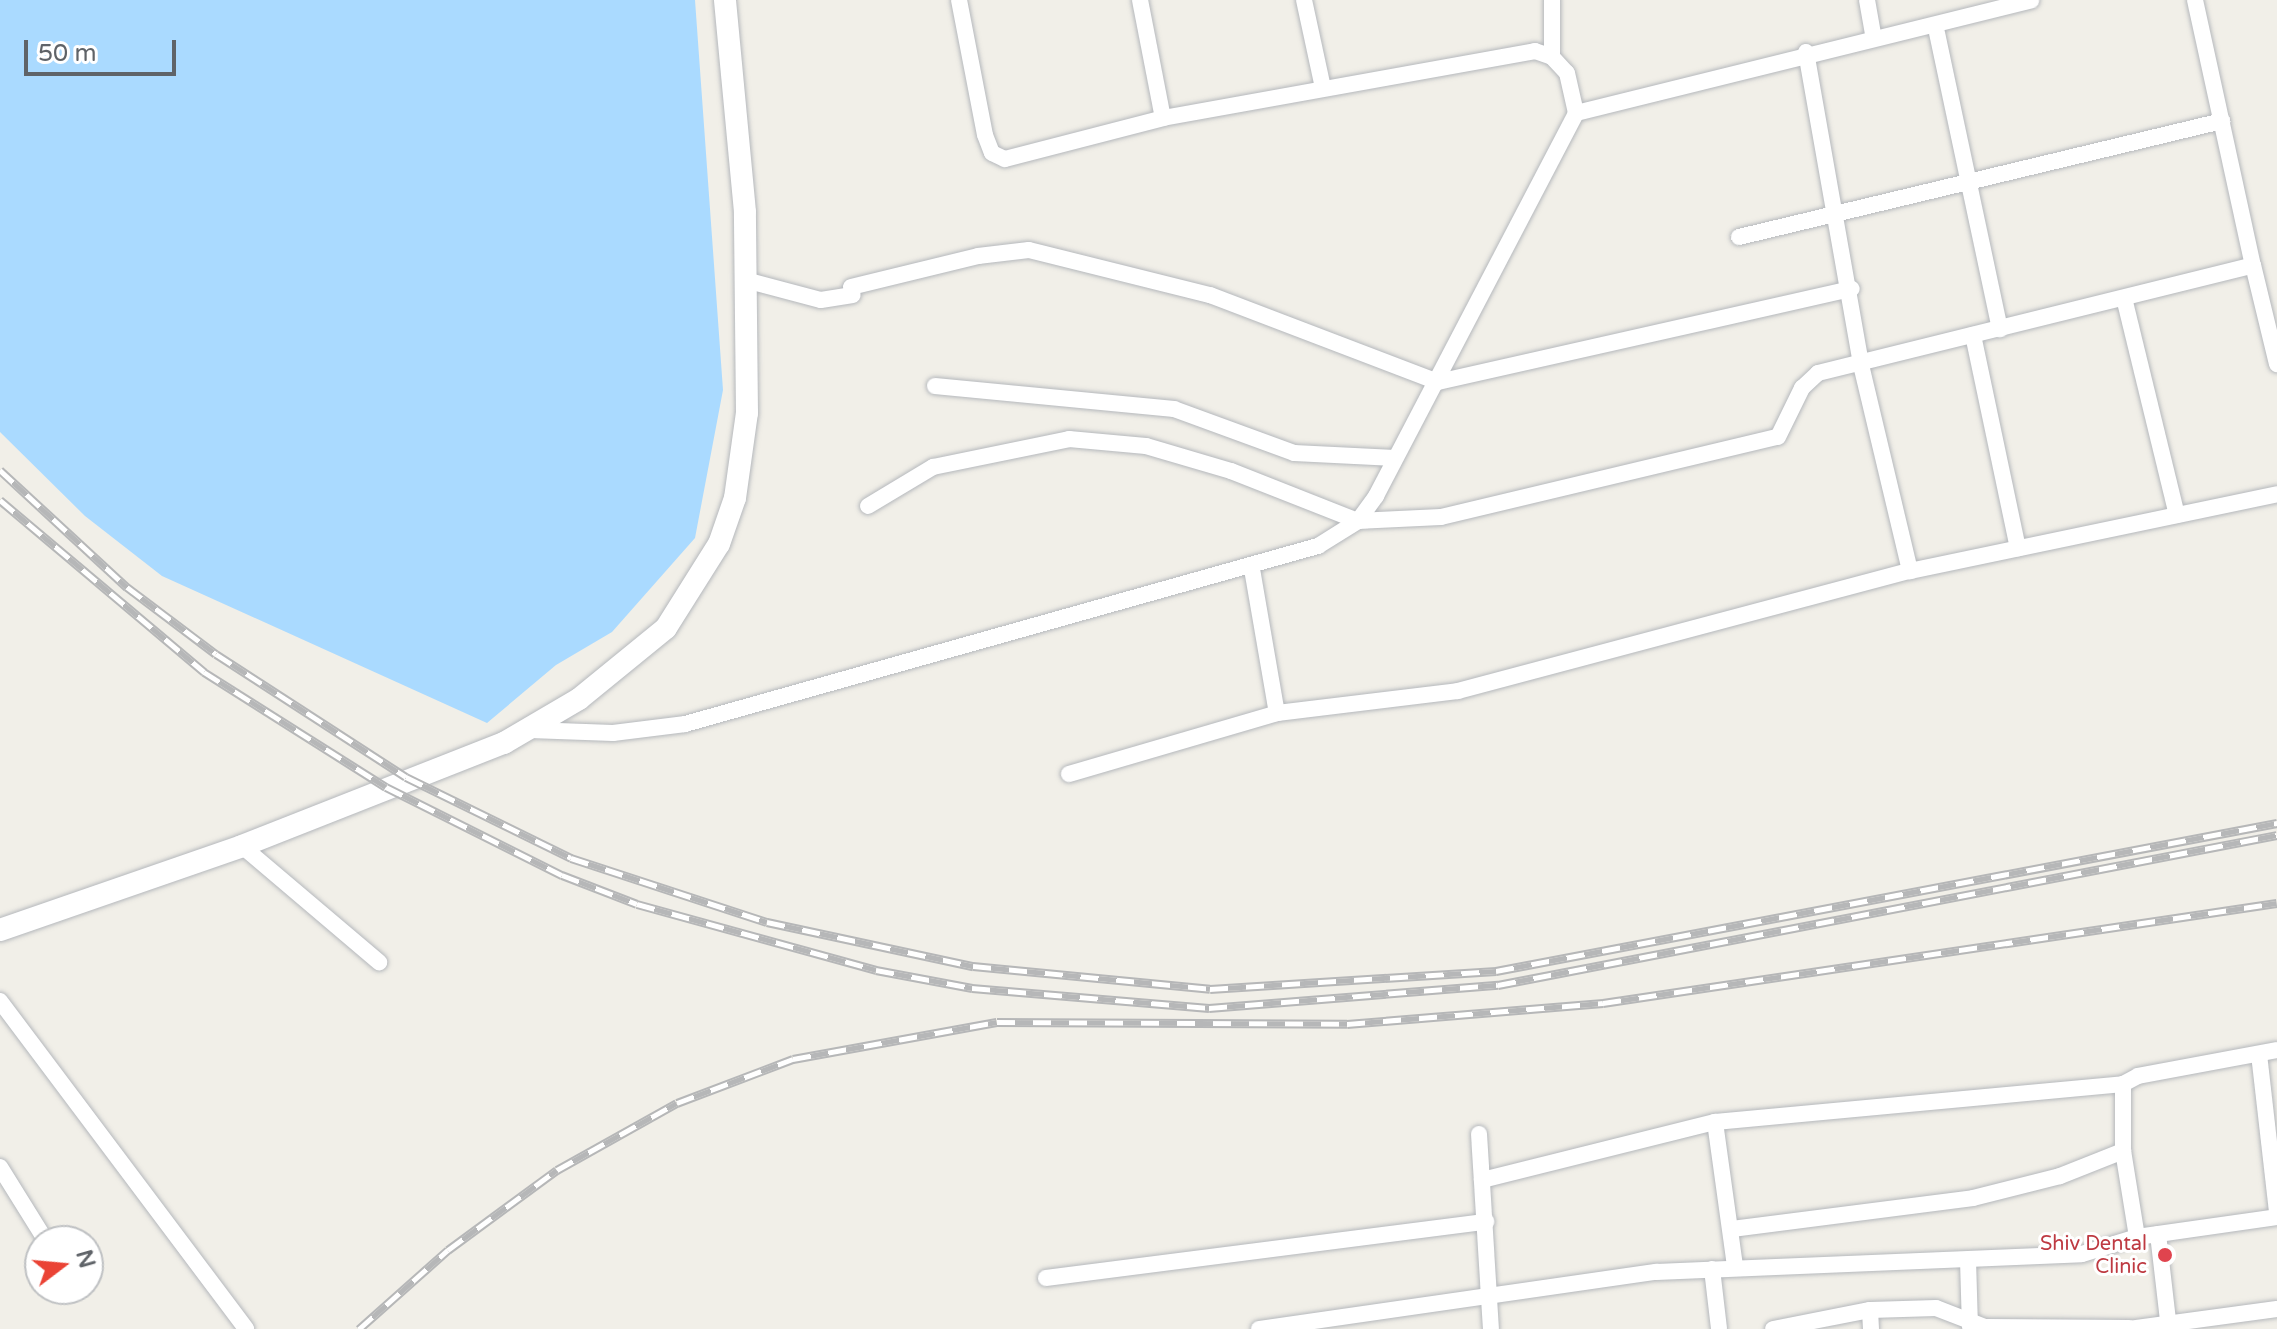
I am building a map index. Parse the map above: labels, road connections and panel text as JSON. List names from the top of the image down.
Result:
{
  "places": ["Shiv Dental Clinic"],
  "scale_bar": "50 m",
  "north": "right"
}
